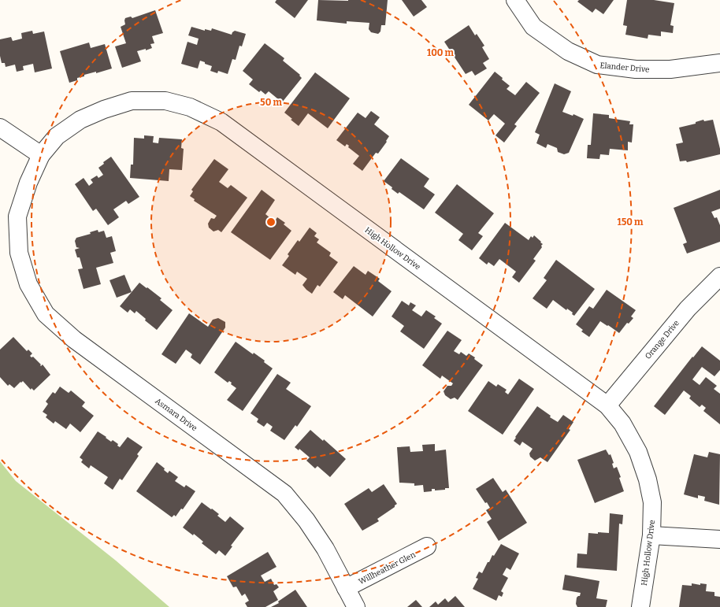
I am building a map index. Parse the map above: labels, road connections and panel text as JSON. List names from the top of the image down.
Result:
{
  "streets": {
    "street": [
      "Elander Drive",
      "High Hollow Drive",
      "Orange Drive",
      "Asmara Drive",
      "Willheather Glen"
    ]
  },
  "crossings": [
    ["High Hollow Drive", "Orange Drive"],
    ["High Hollow Drive", "Asmara Drive"],
    ["Asmara Drive", "Willheather Glen"]
  ],
  "rings": ["100 m", "50 m", "150 m"]
}
